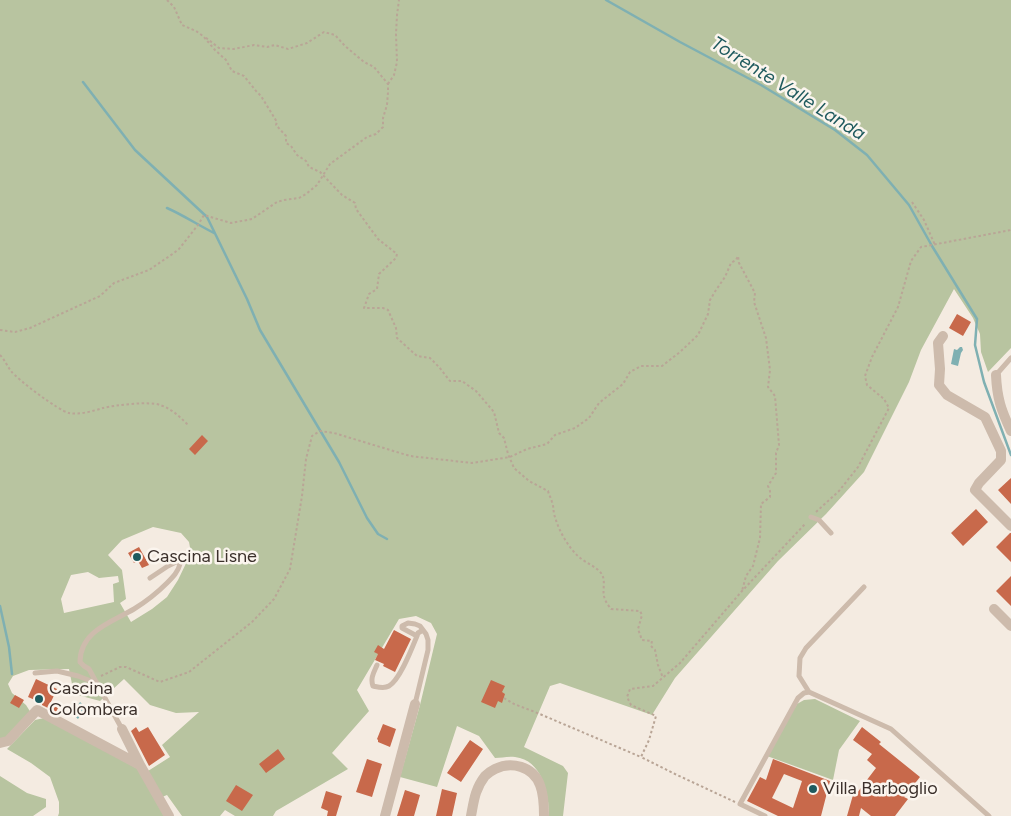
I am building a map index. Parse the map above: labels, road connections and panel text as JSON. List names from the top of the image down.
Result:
{
  "water": ["Torrente Valle Landa"],
  "places": ["Cascina Lisne", "Cascina Colombera", "Villa Barboglio"]
}
